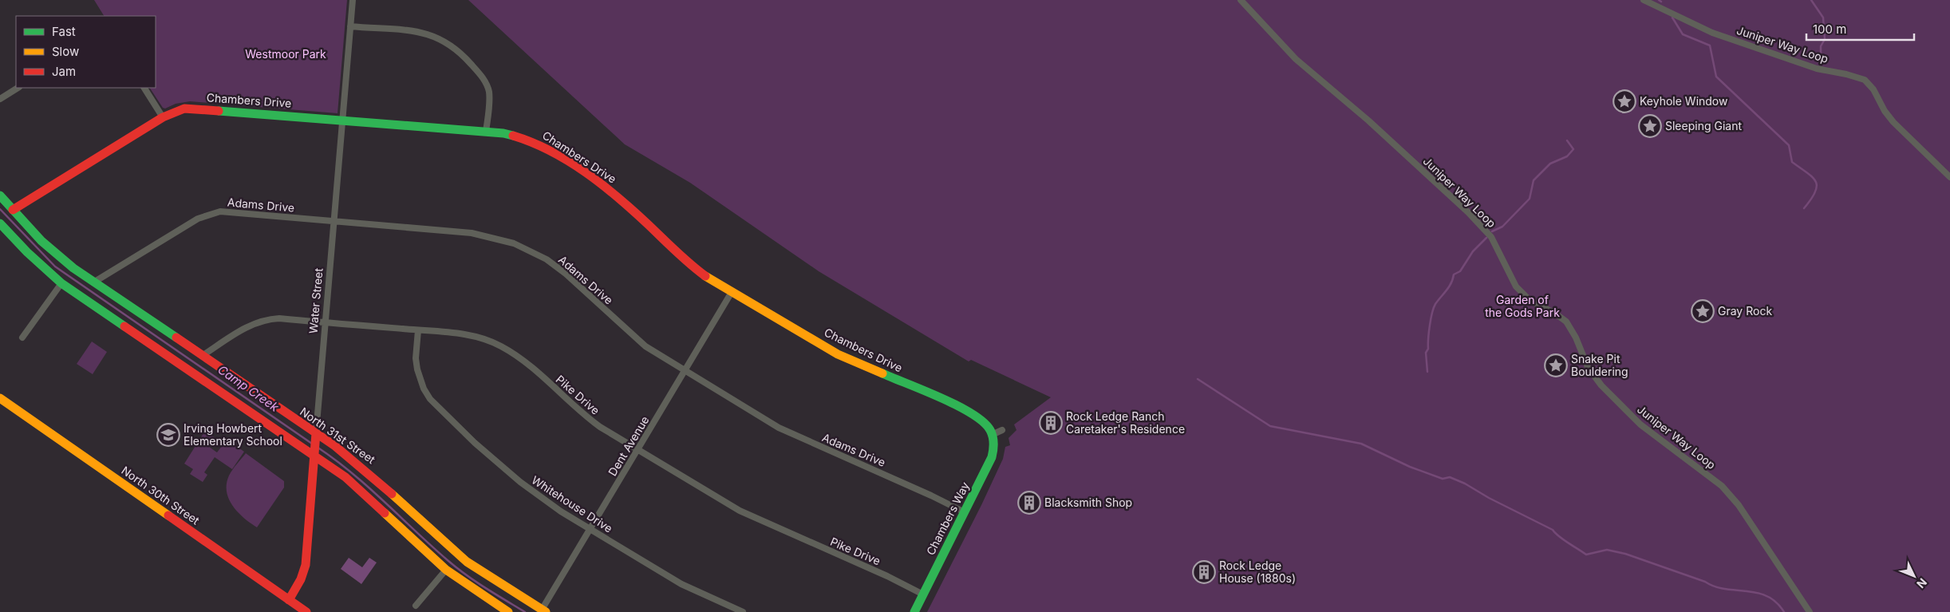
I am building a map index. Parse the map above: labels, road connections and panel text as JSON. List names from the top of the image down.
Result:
{
  "streets": {
    "street": [
      "Juniper Way Loop",
      "Chambers Drive",
      "Adams Drive",
      "Water Street",
      "Pike Drive",
      "North 31st Street",
      "Dent Avenue",
      "North 30th Street",
      "Whitehouse Drive",
      "Chambers Way"
    ]
  },
  "crossings": [
    ["Chambers Drive", "Water Street"],
    ["Chambers Drive", "North 31st Street"],
    ["Chambers Drive", "Dent Avenue"],
    ["Chambers Drive", "Chambers Way"],
    ["Adams Drive", "Water Street"],
    ["Adams Drive", "North 31st Street"],
    ["Adams Drive", "Dent Avenue"],
    ["Adams Drive", "Chambers Way"],
    ["Water Street", "Pike Drive"],
    ["Water Street", "North 31st Street"],
    ["Water Street", "North 30th Street"],
    ["Pike Drive", "North 31st Street"],
    ["Pike Drive", "Dent Avenue"],
    ["Pike Drive", "Whitehouse Drive"],
    ["Pike Drive", "Chambers Way"],
    ["North 31st Street", "Dent Avenue"],
    ["Dent Avenue", "Whitehouse Drive"]
  ],
  "water": ["Camp Creek"],
  "parks": ["Westmoor Park", "Garden of the Gods Park"],
  "places": {
    "place": [
      "Keyhole Window",
      "Sleeping Giant",
      "Gray Rock",
      "Snake Pit Bouldering"
    ],
    "building": ["Rock Ledge Ranch Caretaker's Residence", "Blacksmith Shop", "Rock Ledge House (1880s)"],
    "school or university": ["Irving Howbert Elementary School"]
  },
  "legend": ["Fast", "Slow", "Jam"],
  "scale_bar": "100 m",
  "north": "bottom right"
}
